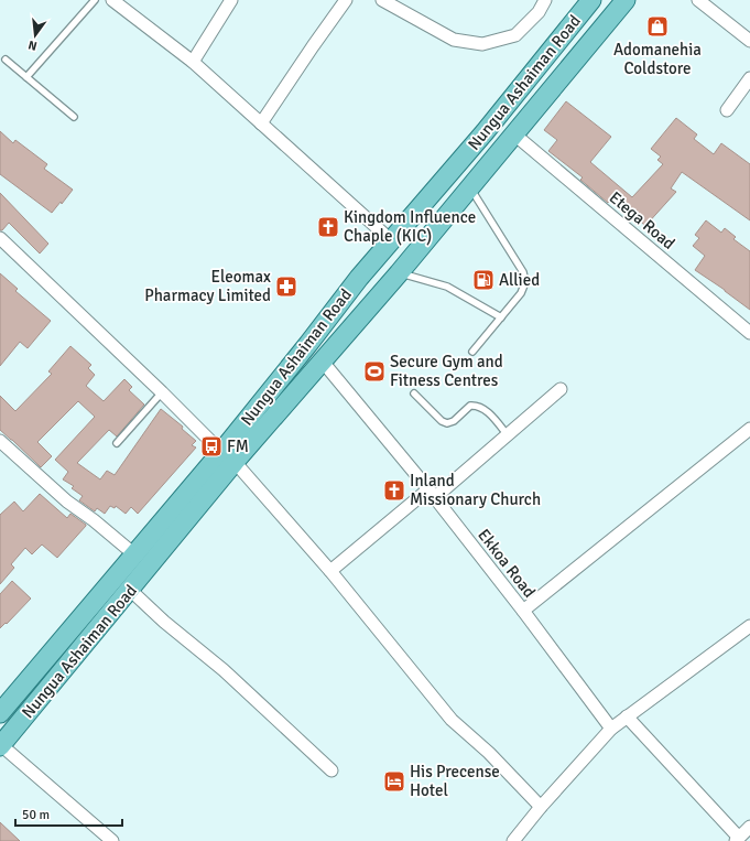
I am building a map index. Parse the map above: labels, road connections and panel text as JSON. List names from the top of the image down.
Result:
{
  "streets": {
    "main road": ["Nungua Ashaiman Road"],
    "street": ["Etega Road", "Ekkoa Road"]
  },
  "crossings": [
    ["Nungua Ashaiman Road", "Etega Road"],
    ["Nungua Ashaiman Road", "Ekkoa Road"]
  ],
  "places": {
    "shop": ["Adomanehia Coldstore"],
    "church": ["Kingdom Influence Chaple (KIC)", "Inland Missionary Church"],
    "fuel station": ["Allied"],
    "pharmacy": ["Eleomax Pharmacy Limited"],
    "sports": ["Secure Gym and Fitness Centres"],
    "bus stop": ["FM"],
    "hotel": ["His Precense Hotel"]
  },
  "scale_bar": "50 m",
  "north": "bottom"
}
